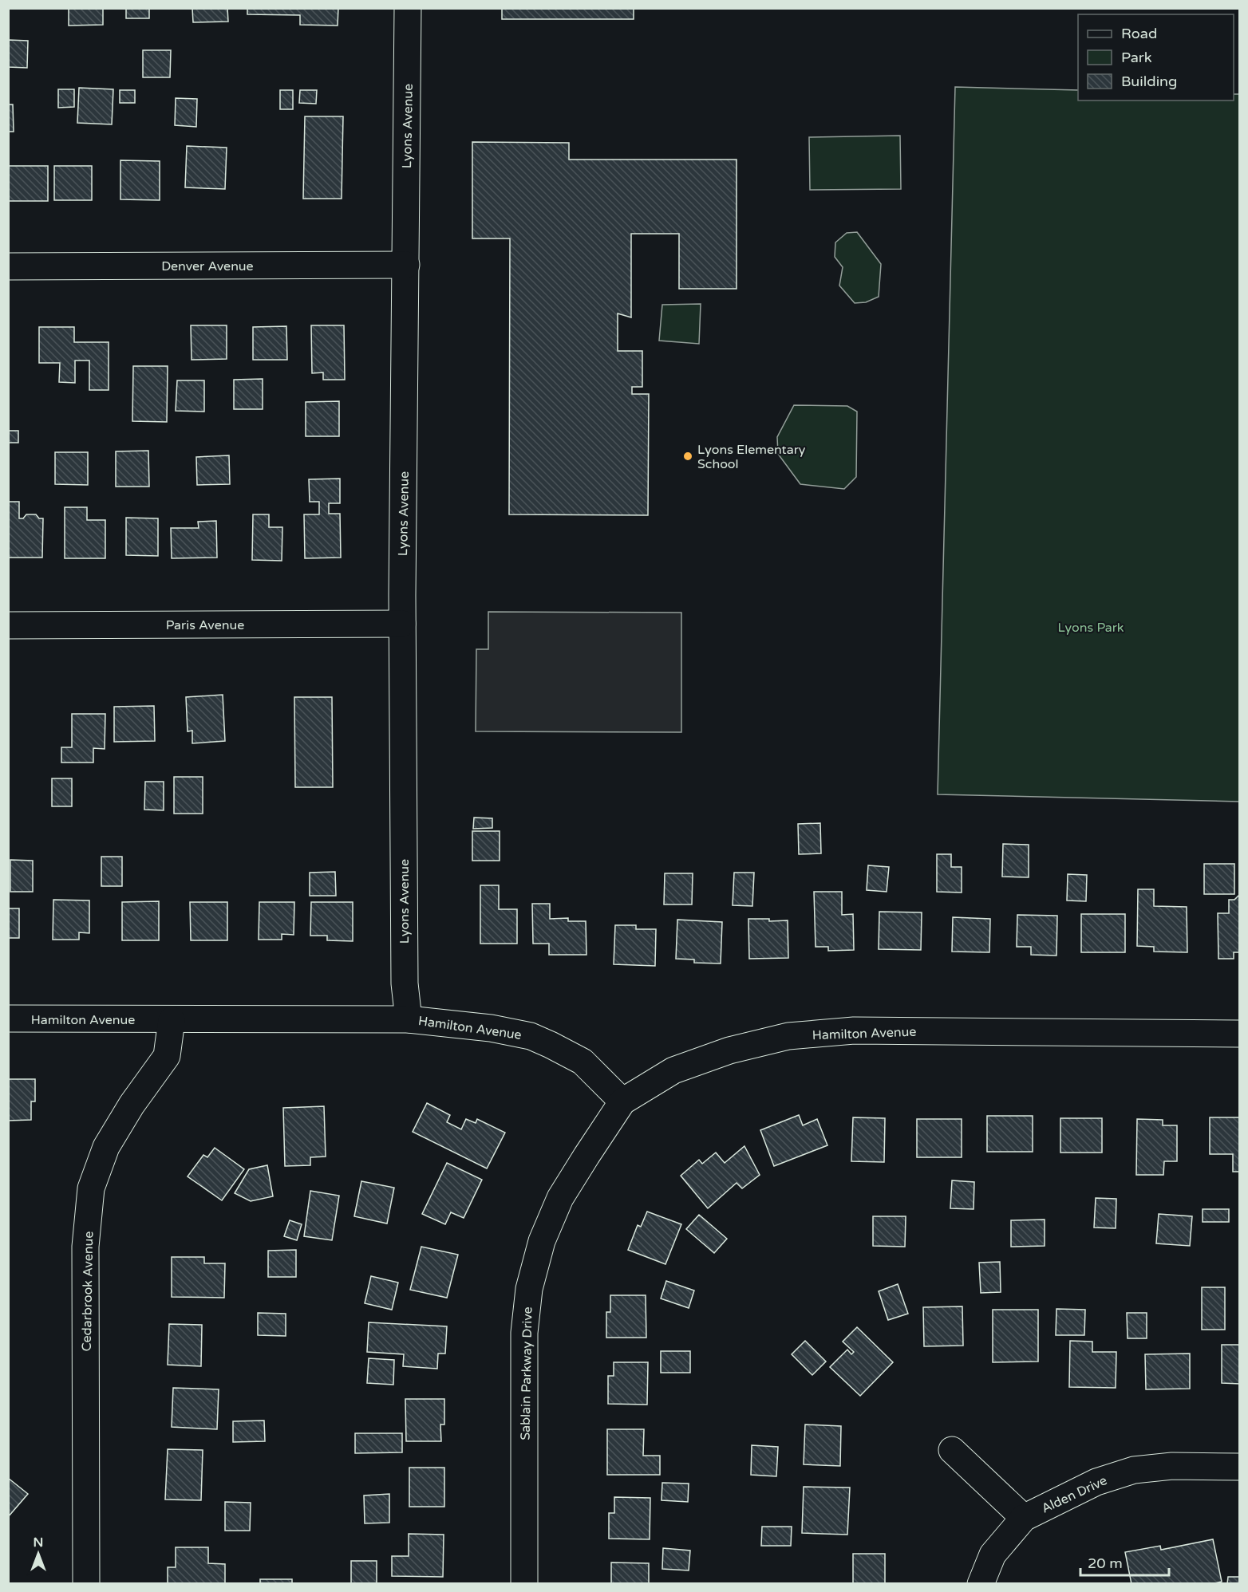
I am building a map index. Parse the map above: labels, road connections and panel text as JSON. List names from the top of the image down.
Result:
{
  "streets": {
    "street": [
      "Lyons Avenue",
      "Denver Avenue",
      "Paris Avenue",
      "Hamilton Avenue",
      "Cedarbrook Avenue",
      "Sablain Parkway Drive",
      "Alden Drive"
    ]
  },
  "crossings": [
    ["Lyons Avenue", "Denver Avenue"],
    ["Lyons Avenue", "Paris Avenue"],
    ["Lyons Avenue", "Hamilton Avenue"],
    ["Hamilton Avenue", "Cedarbrook Avenue"],
    ["Hamilton Avenue", "Sablain Parkway Drive"]
  ],
  "parks": ["Lyons Park"],
  "places": ["Lyons Elementary School"],
  "legend": ["Road", "Park", "Building"],
  "scale_bar": "20 m",
  "north": "top"
}
